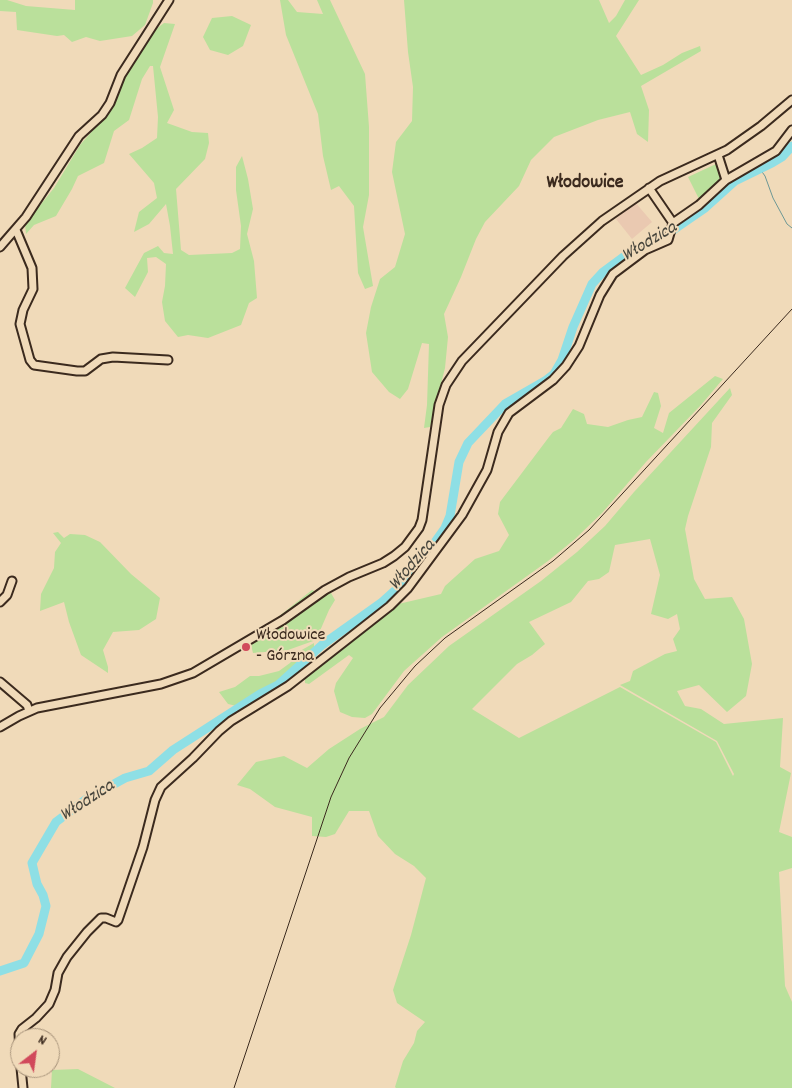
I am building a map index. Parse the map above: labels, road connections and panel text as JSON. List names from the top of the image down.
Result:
{
  "districts": ["Włodowice"],
  "water": ["Włodzica"],
  "places": ["Włodowice - Górzna"],
  "north": "top right"
}
